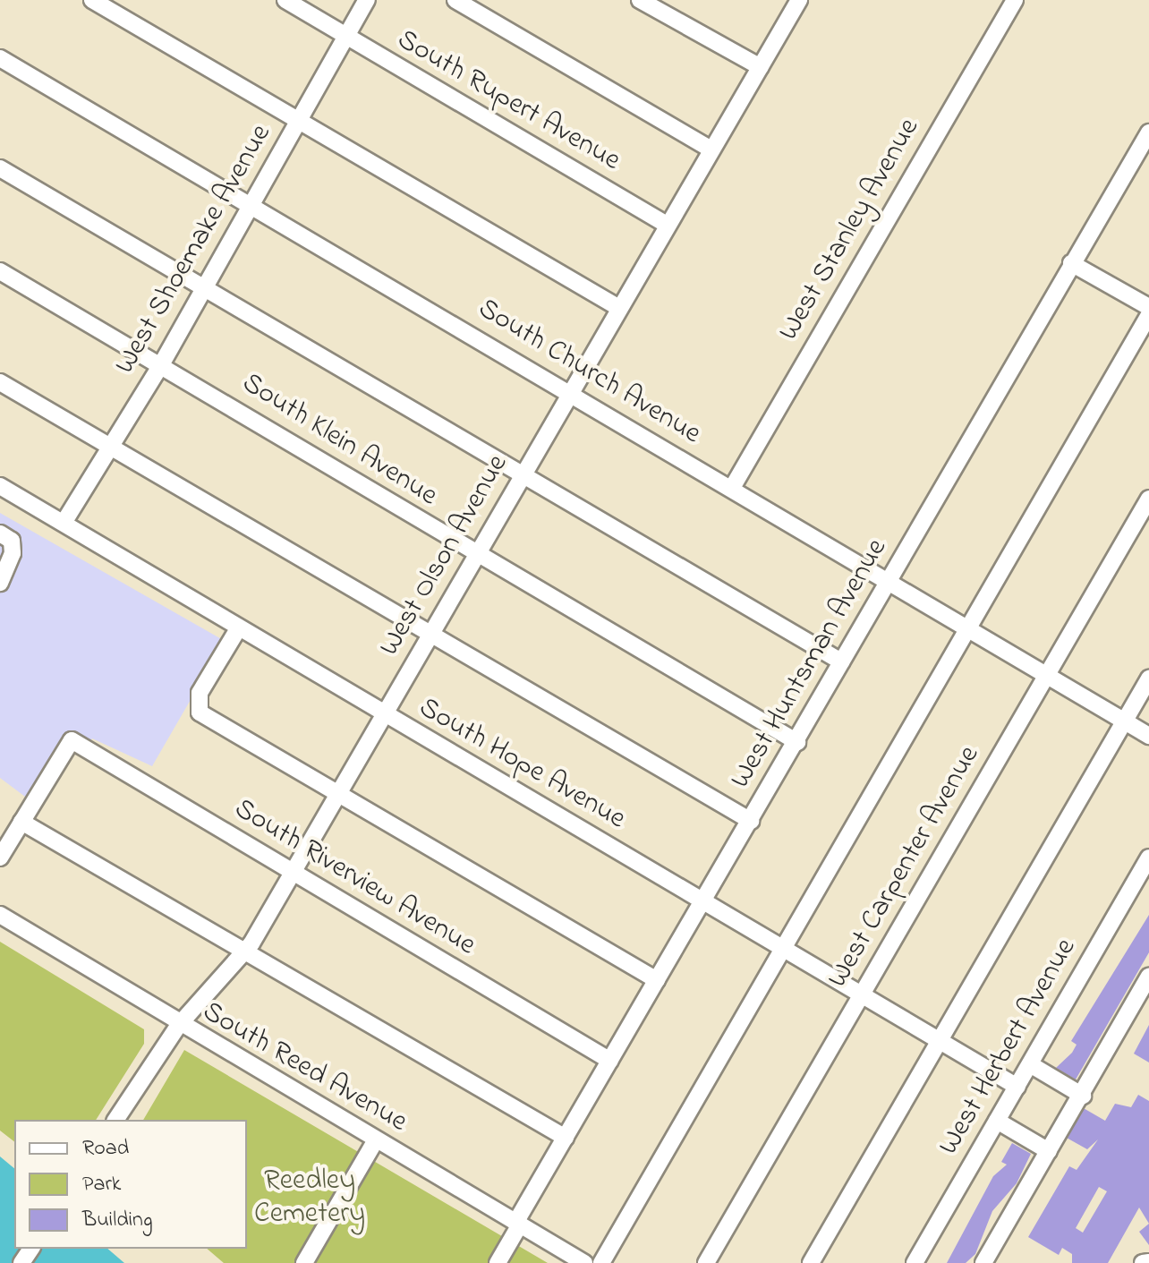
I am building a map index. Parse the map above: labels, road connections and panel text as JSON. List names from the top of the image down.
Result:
{
  "streets": {
    "street": [
      "South Rupert Avenue",
      "West Stanley Avenue",
      "West Shoemake Avenue",
      "South Church Avenue",
      "South Klein Avenue",
      "West Olson Avenue",
      "West Huntsman Avenue",
      "South Hope Avenue",
      "West Carpenter Avenue",
      "South Riverview Avenue",
      "West Herbert Avenue",
      "South Reed Avenue"
    ]
  },
  "crossings": [
    ["South Rupert Avenue", "West Shoemake Avenue"],
    ["South Rupert Avenue", "West Olson Avenue"],
    ["West Stanley Avenue", "South Church Avenue"],
    ["West Shoemake Avenue", "South Church Avenue"],
    ["West Shoemake Avenue", "South Klein Avenue"],
    ["West Shoemake Avenue", "South Hope Avenue"],
    ["South Church Avenue", "West Olson Avenue"],
    ["South Church Avenue", "West Huntsman Avenue"],
    ["South Church Avenue", "West Carpenter Avenue"],
    ["South Klein Avenue", "West Olson Avenue"],
    ["South Klein Avenue", "West Huntsman Avenue"],
    ["West Olson Avenue", "South Hope Avenue"],
    ["West Olson Avenue", "South Riverview Avenue"],
    ["West Olson Avenue", "South Reed Avenue"],
    ["West Huntsman Avenue", "South Hope Avenue"],
    ["West Huntsman Avenue", "South Riverview Avenue"],
    ["West Huntsman Avenue", "South Reed Avenue"],
    ["South Hope Avenue", "West Carpenter Avenue"],
    ["South Hope Avenue", "West Herbert Avenue"]
  ],
  "parks": ["Reedley Cemetery"],
  "legend": ["Road", "Park", "Building"]
}
